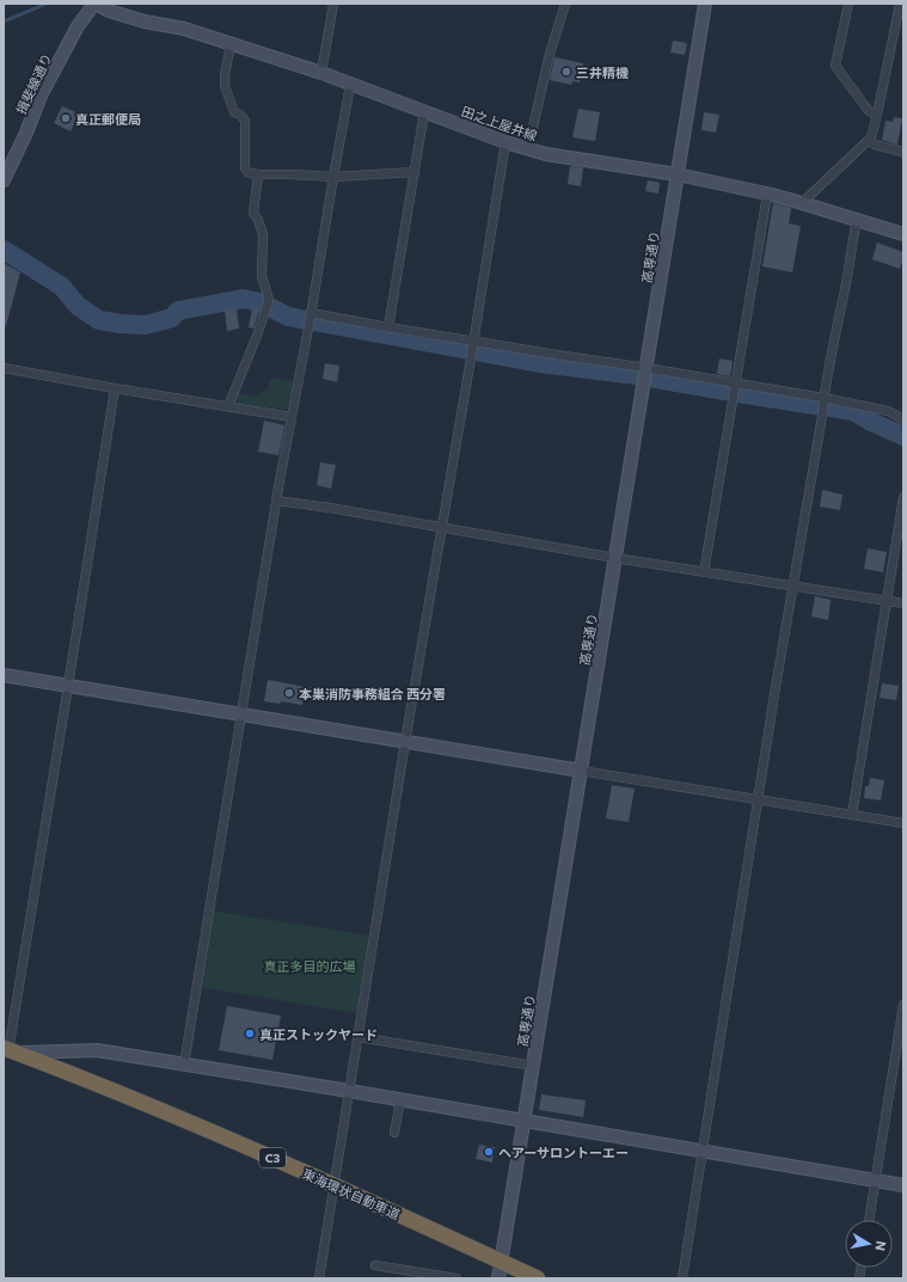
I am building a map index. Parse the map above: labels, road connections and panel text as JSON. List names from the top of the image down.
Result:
{
  "streets": {
    "highway": ["C3", "東海環状自動車道"],
    "street": ["揖斐線通り", "田之上屋井線", "高専通り"]
  },
  "crossings": [
    ["揖斐線通り", "田之上屋井線"],
    ["田之上屋井線", "高専通り"]
  ],
  "parks": ["真正多目的広場"],
  "places": [
    "三井精機",
    "真正郵便局",
    "本巣消防事務組合 西分署",
    "真正ストックヤード",
    "ヘアーサロントーエー"
  ],
  "north": "right"
}
